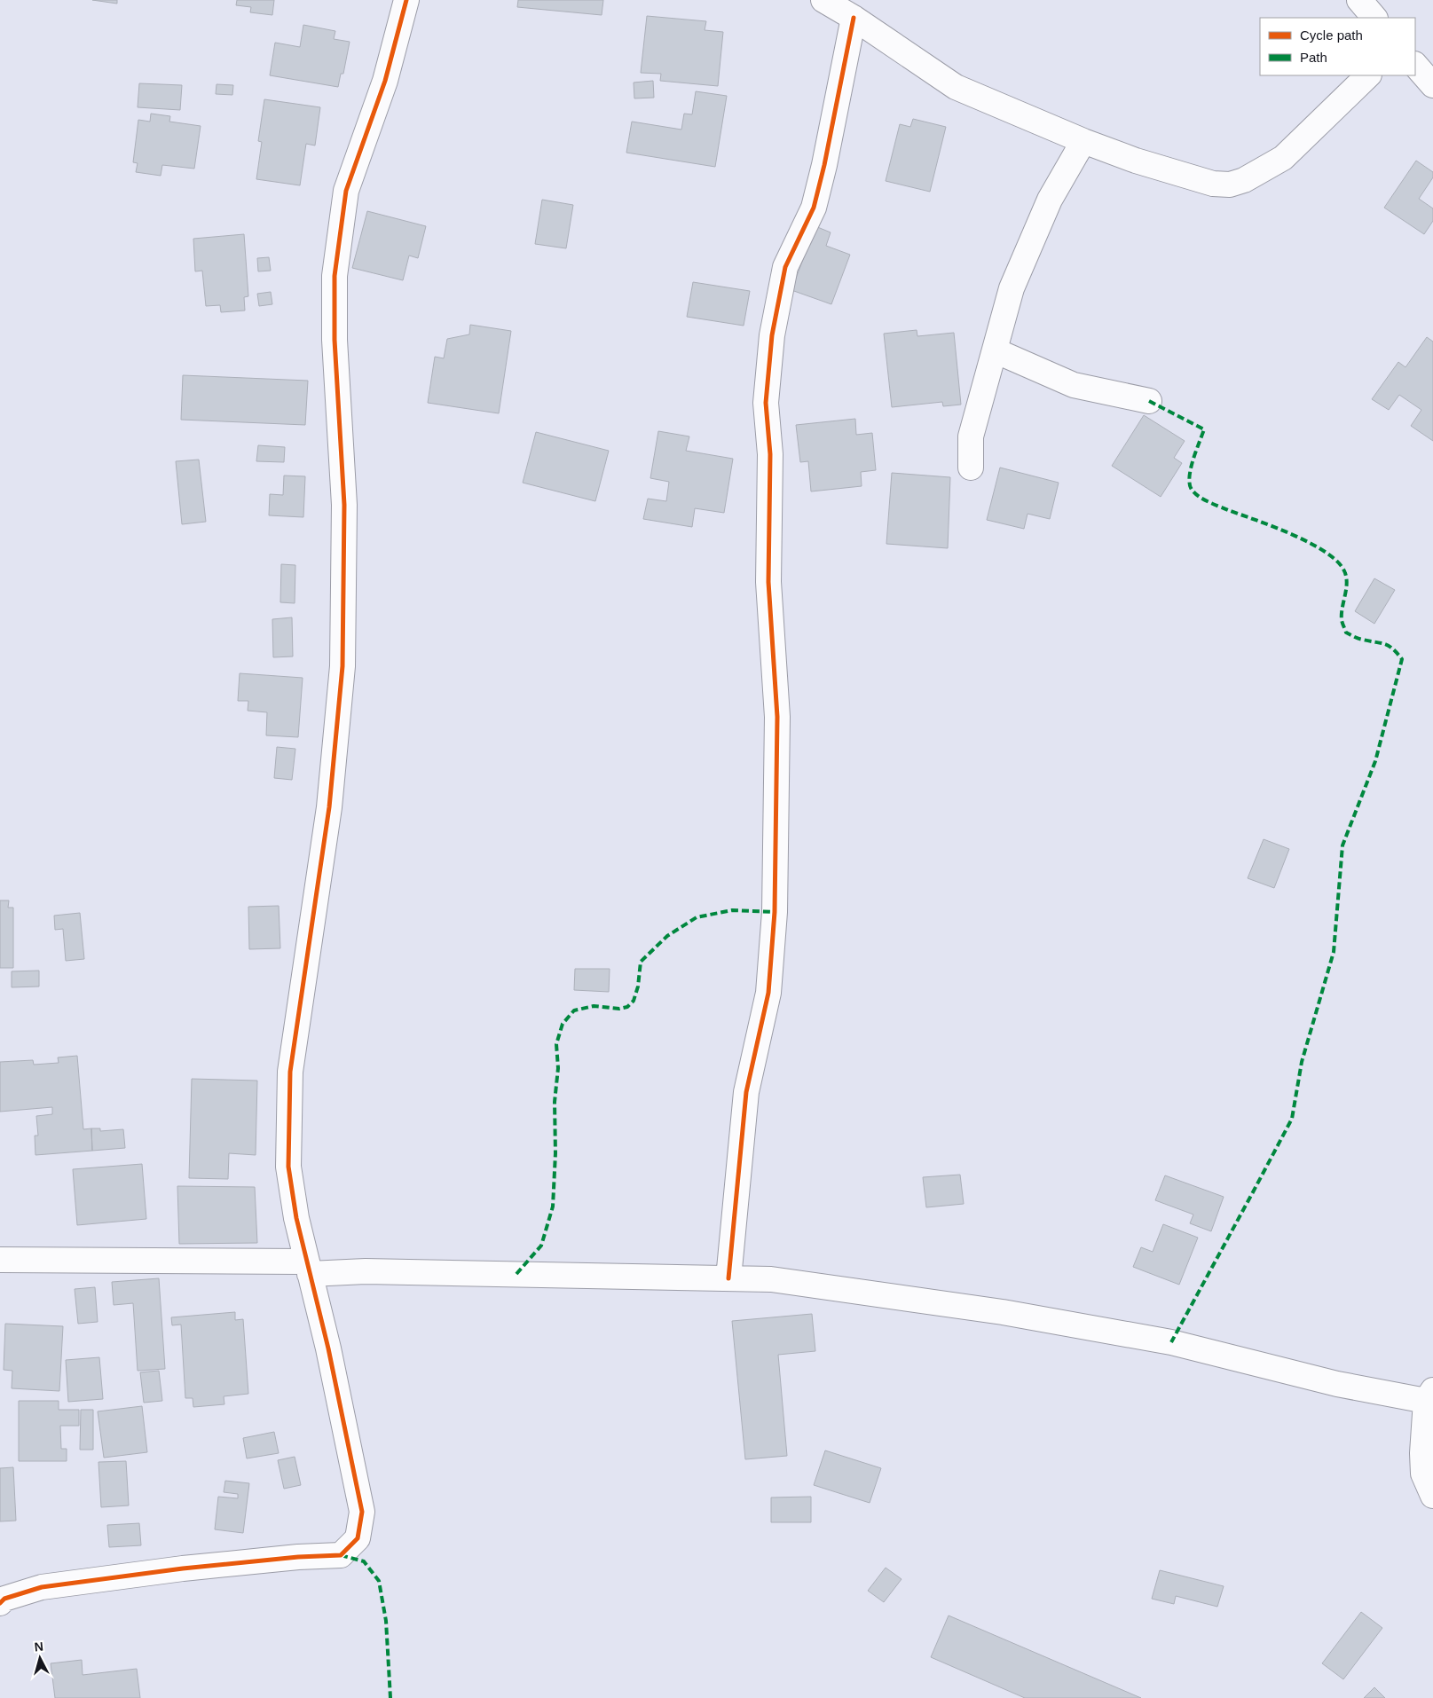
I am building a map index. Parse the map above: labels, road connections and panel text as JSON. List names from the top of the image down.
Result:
{
  "legend": ["Cycle path", "Path"],
  "north": "top"
}
